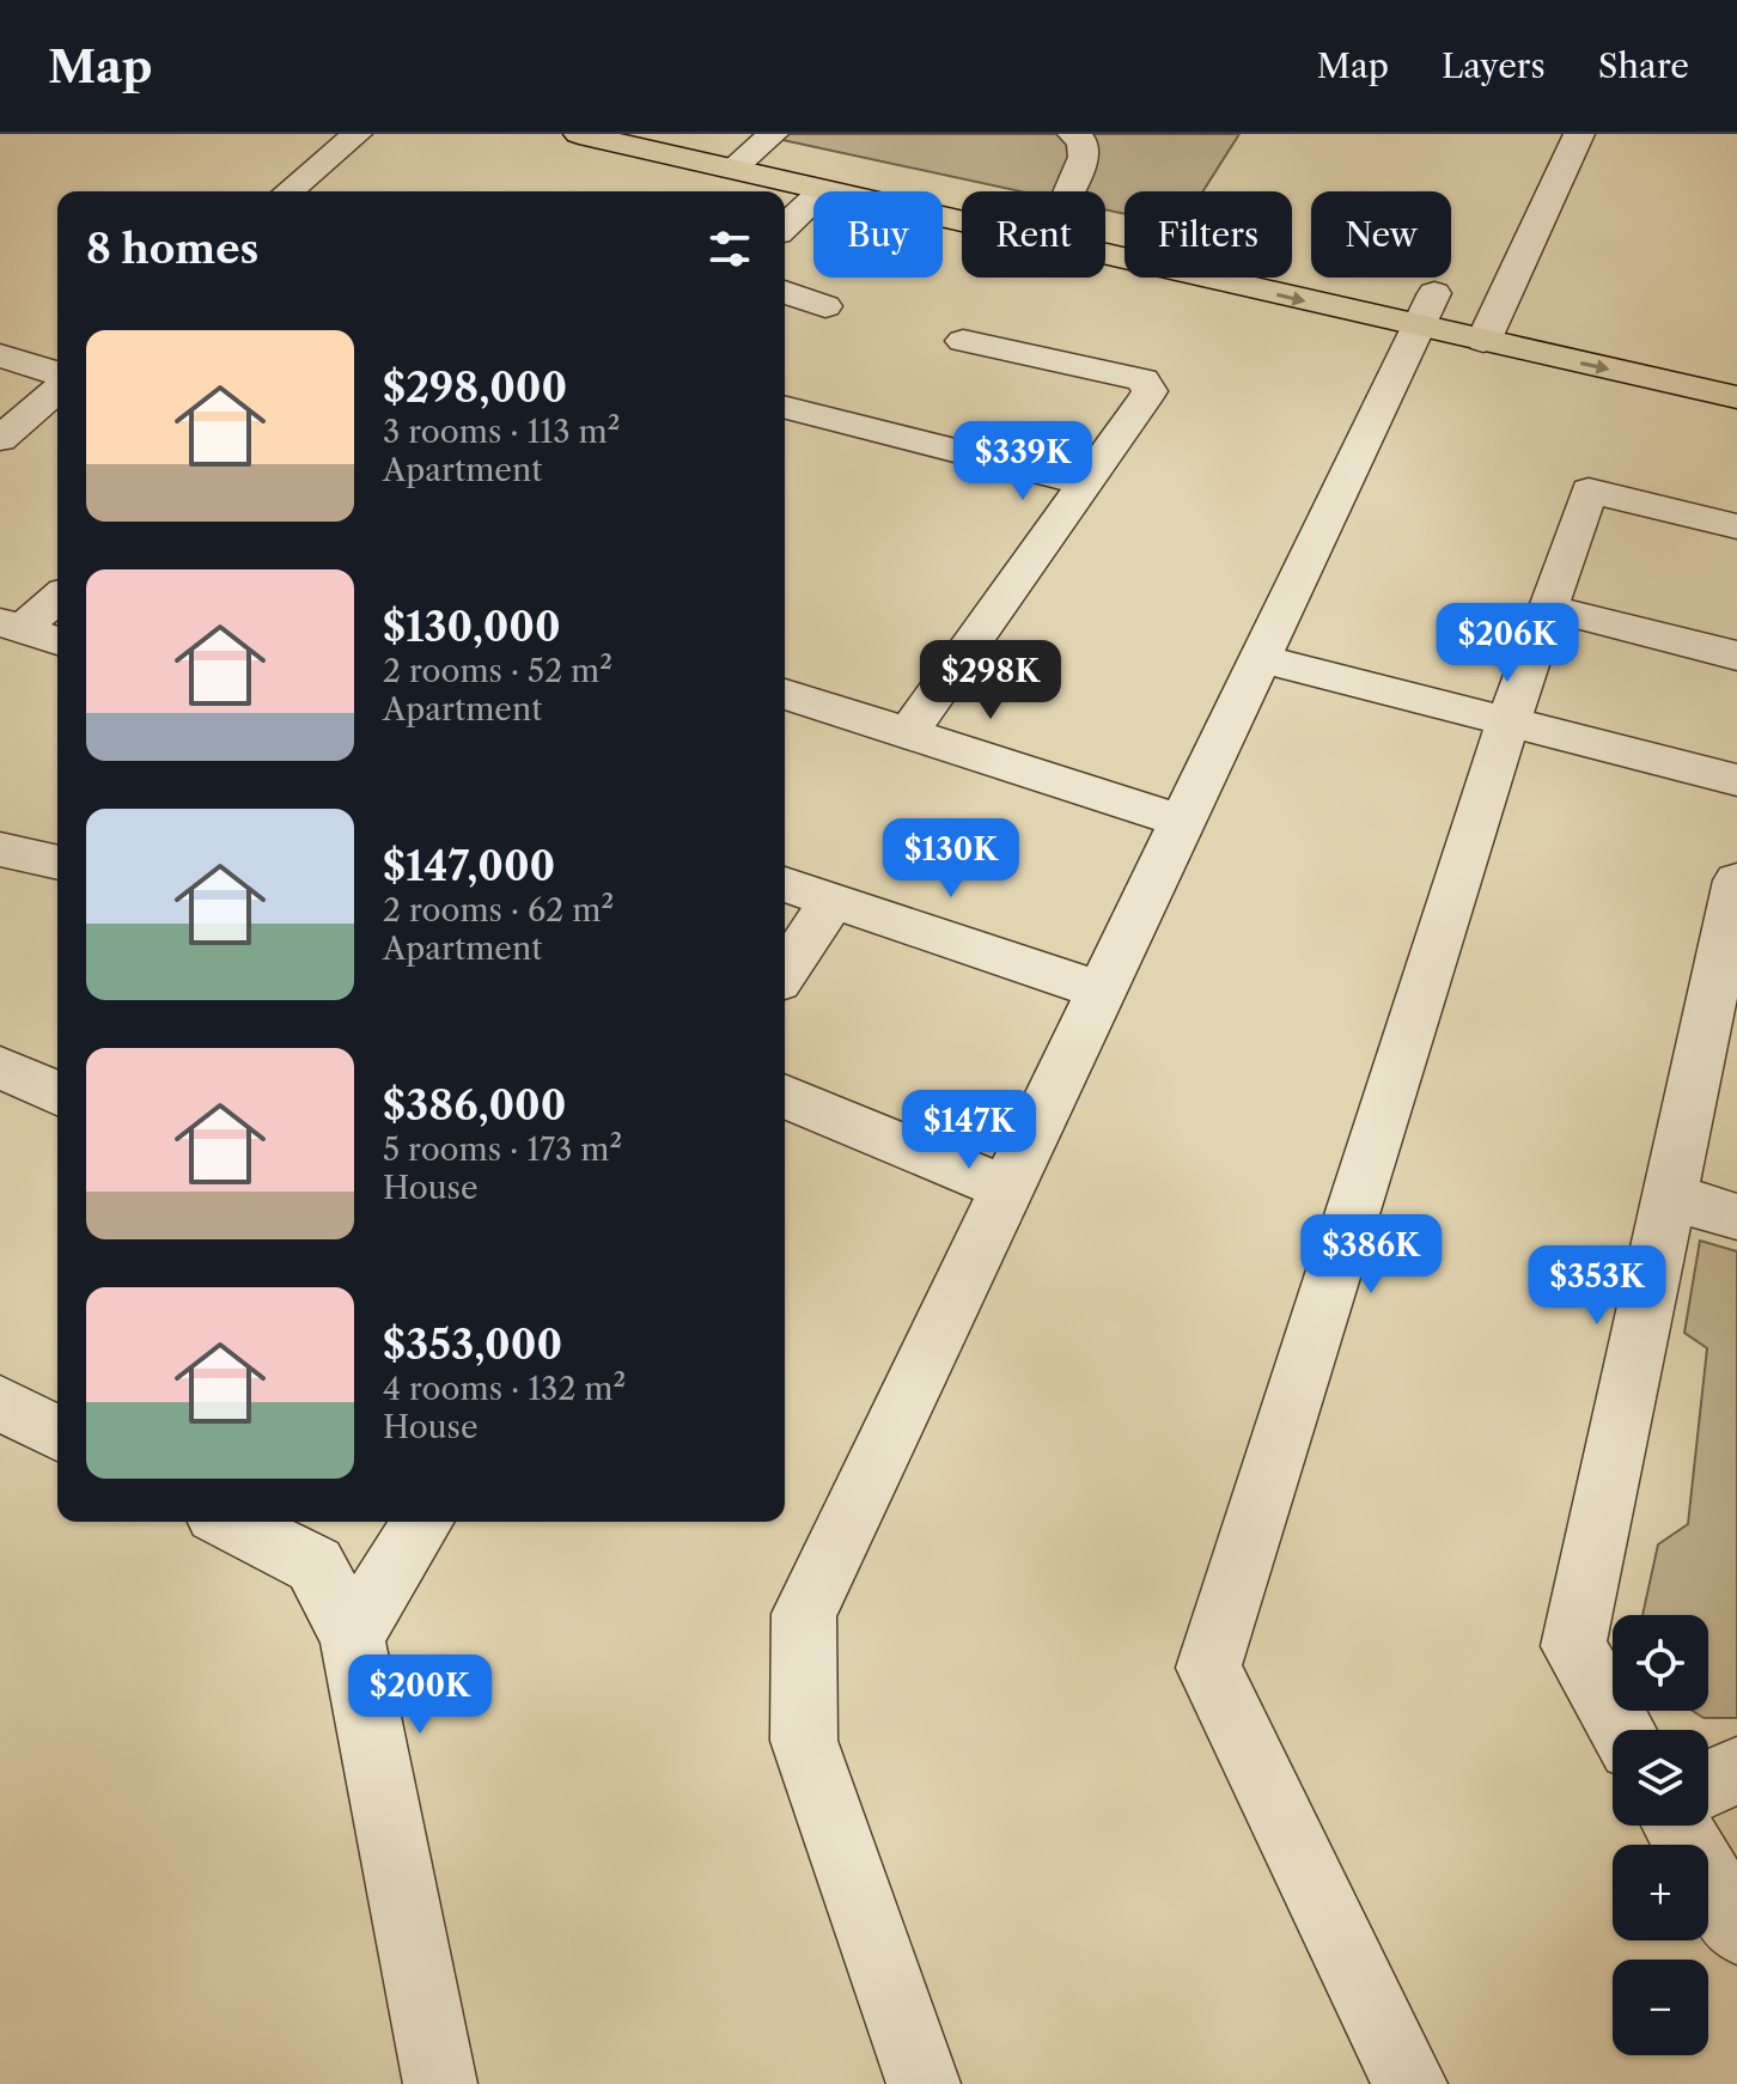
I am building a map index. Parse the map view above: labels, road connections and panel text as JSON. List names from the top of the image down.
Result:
{
  "page": {
    "header": "Map",
    "nav": ["Map", "Layers", "Share"],
    "chip": [
      "Buy",
      "Rent",
      "Filters",
      "New"
    ],
    "heading": "8 homes",
    "list": [
      {
        "name": "$298,000",
        "note": "3 rooms · 113 m² · Apartment"
      },
      {
        "name": "$130,000",
        "note": "2 rooms · 52 m² · Apartment"
      },
      {
        "name": "$147,000",
        "note": "2 rooms · 62 m² · Apartment"
      },
      {
        "name": "$386,000",
        "note": "5 rooms · 173 m² · House"
      },
      {
        "name": "$353,000",
        "note": "4 rooms · 132 m² · House"
      }
    ],
    "price": [
      "$339K",
      "$206K",
      "$298K",
      "$130K",
      "$147K",
      "$386K",
      "$353K",
      "$200K"
    ],
    "map_buttons": ["+", "−"]
  }
}
